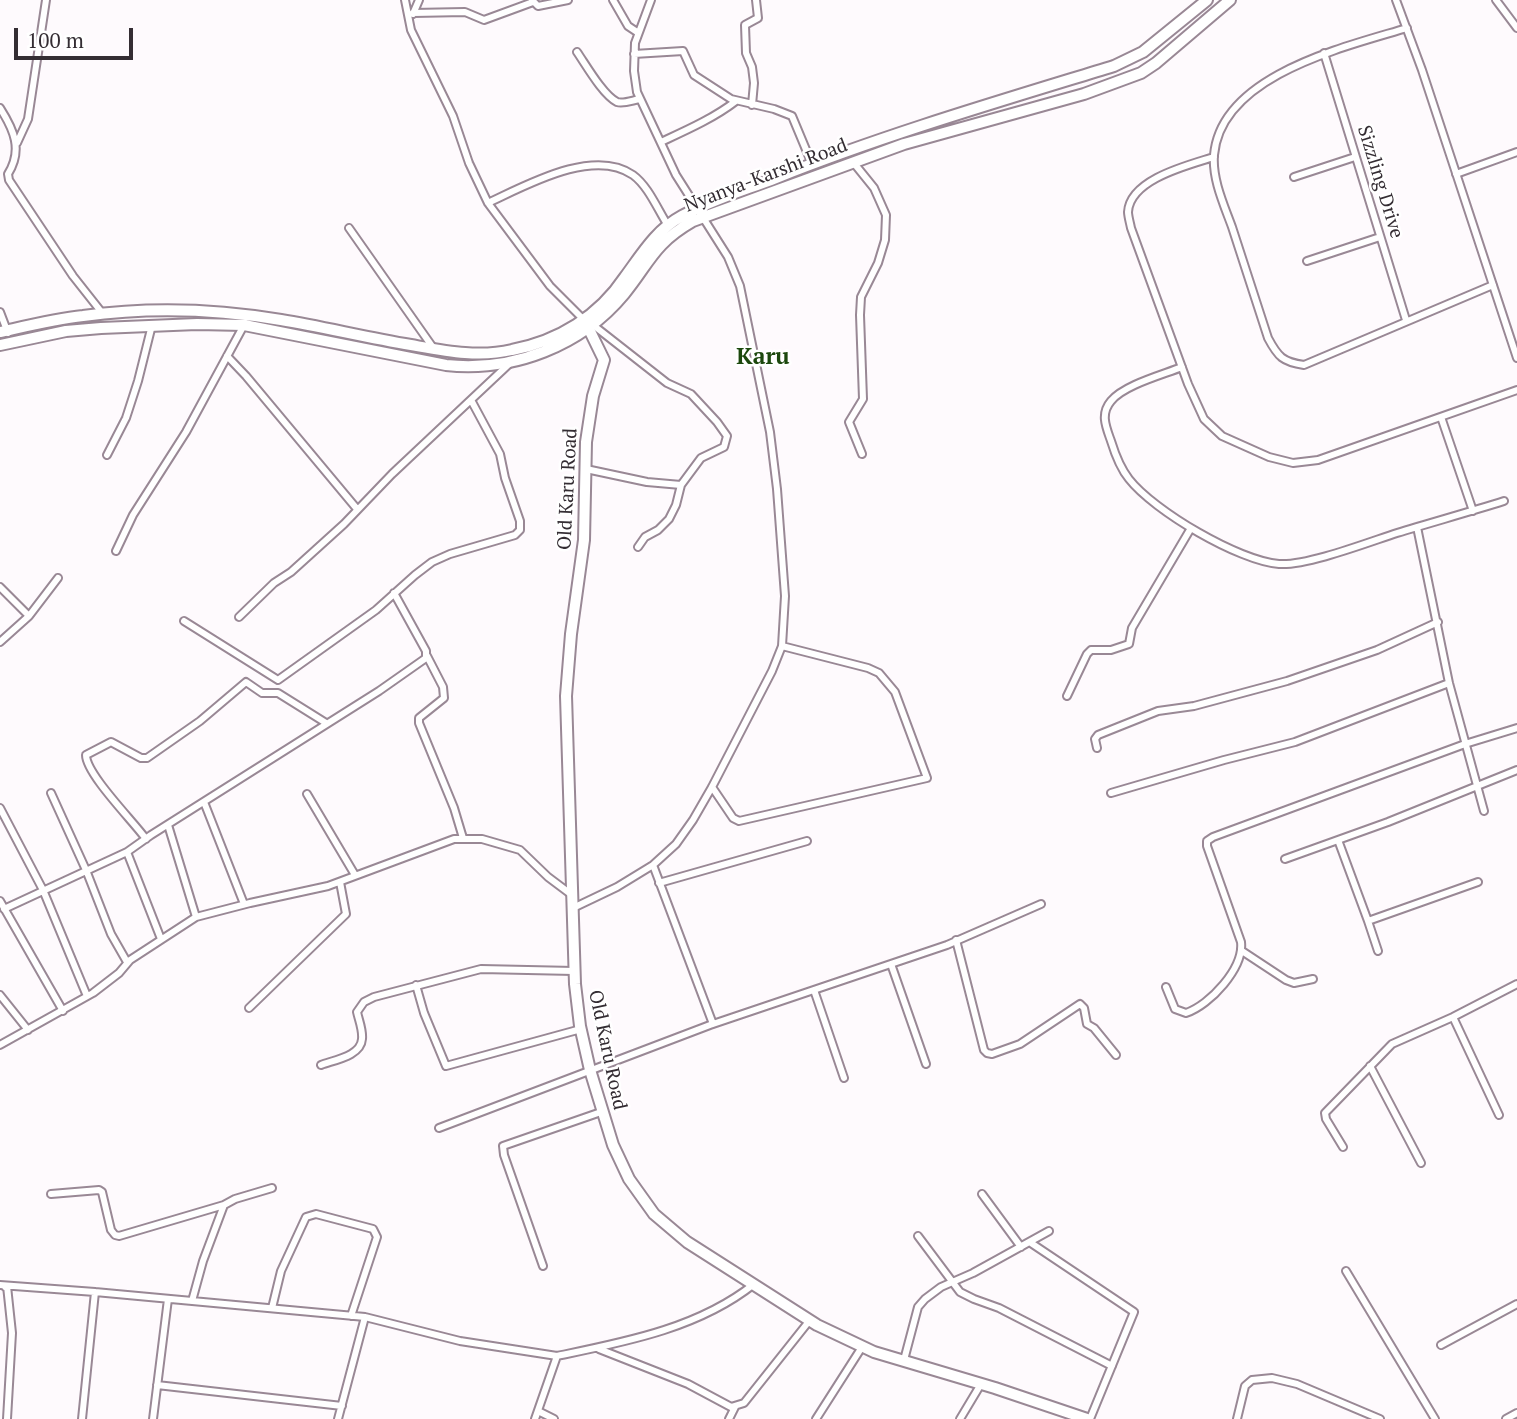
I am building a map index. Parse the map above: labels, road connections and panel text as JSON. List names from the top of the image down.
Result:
{
  "streets": {
    "main road": ["Nyanya-Karshi Road", "Old Karu Road"],
    "street": ["Sizzling Drive"]
  },
  "crossings": [
    ["Nyanya-Karshi Road", "Old Karu Road"]
  ],
  "districts": ["Karu"],
  "scale_bar": "100 m"
}
